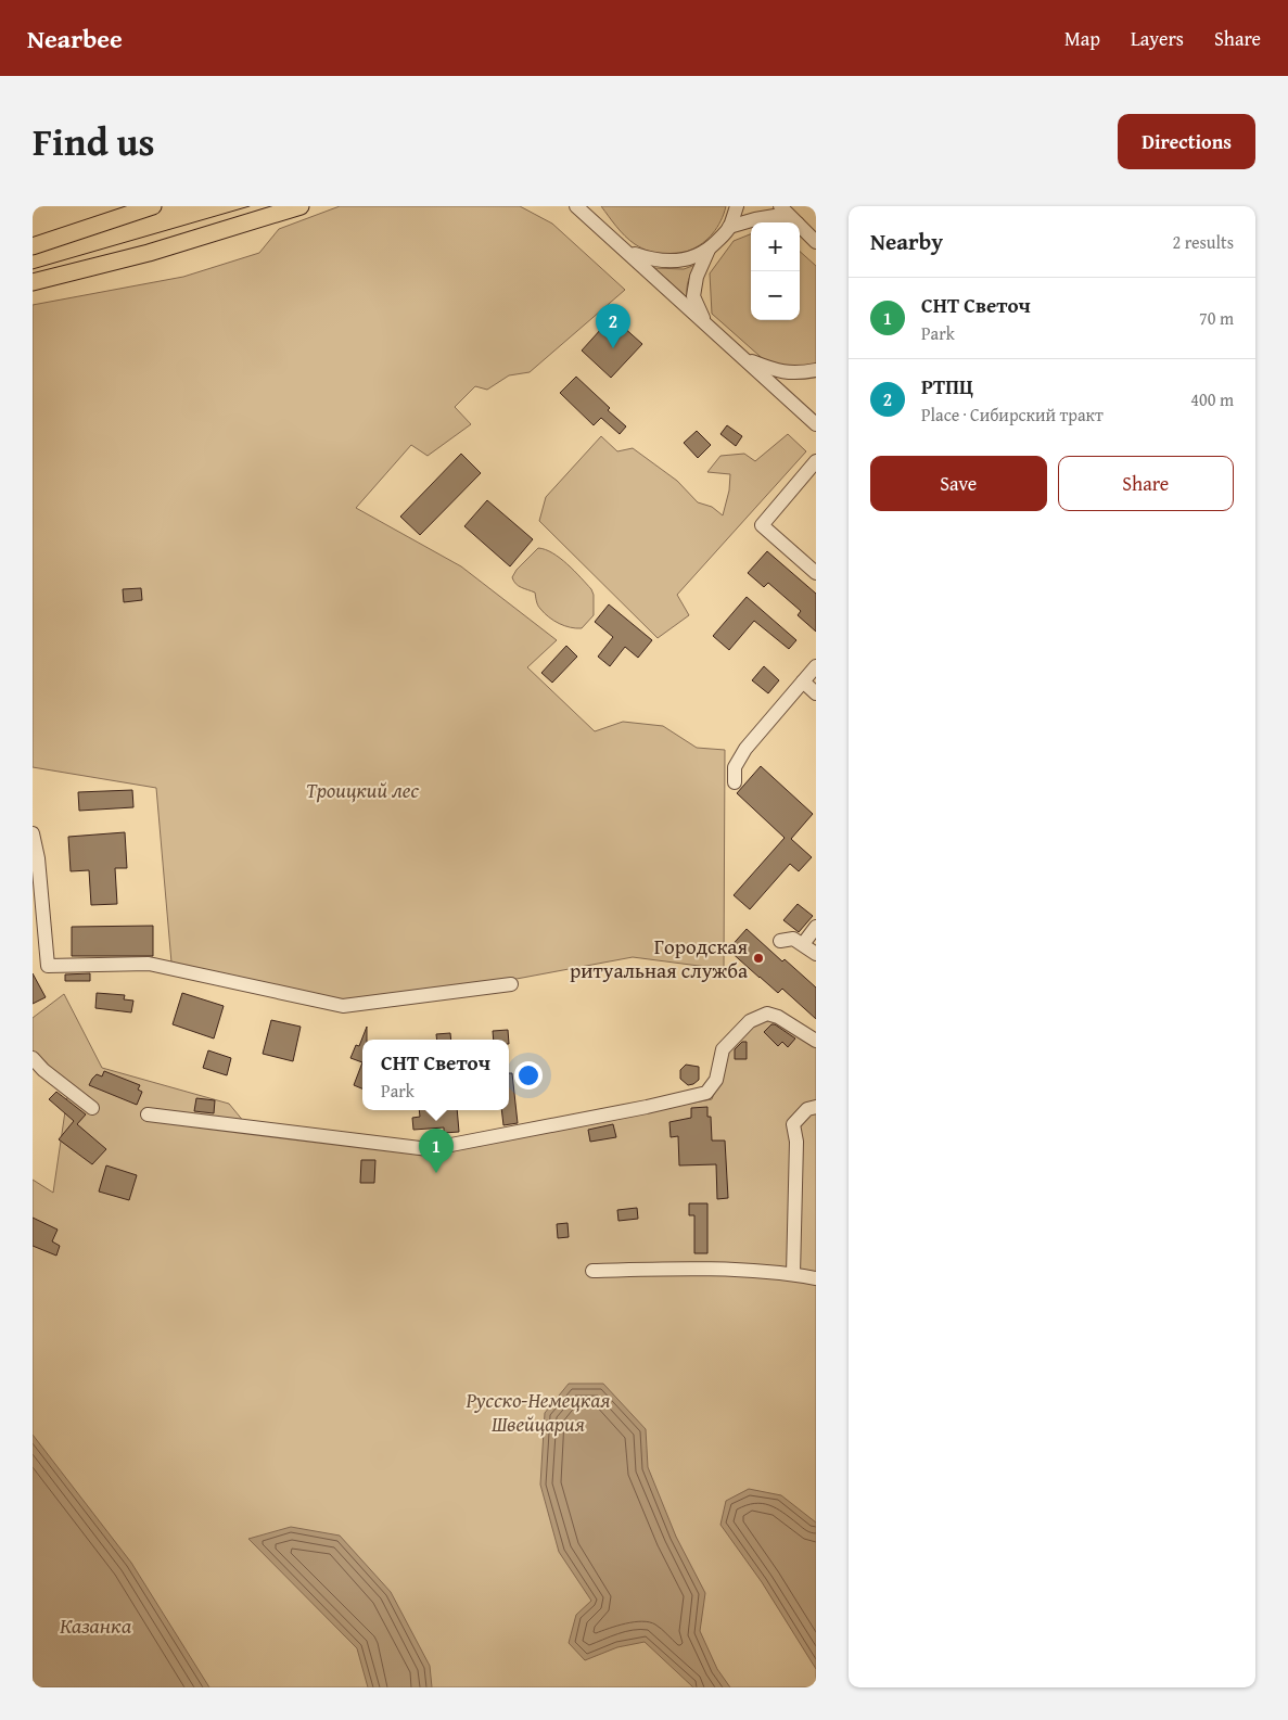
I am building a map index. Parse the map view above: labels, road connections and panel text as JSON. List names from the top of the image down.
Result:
{
  "water": ["Казанка"],
  "parks": ["Троицкий лес", "Русско-Немецкая Швейцария"],
  "places": ["Городская ритуальная служба"],
  "page": {
    "header": "Nearbee",
    "nav": ["Map", "Layers", "Share"],
    "title": "Find us",
    "buttons": [
      "Directions",
      ["Save", "Share"]
    ],
    "heading": ["Nearby", "2 results"],
    "map_buttons": ["+", "−"],
    "list": [
      {
        "mark": "1",
        "name": "СНТ Светоч",
        "note": "Park",
        "value": "70 m"
      },
      {
        "mark": "2",
        "name": "РТПЦ",
        "note": "Place · Сибирский тракт",
        "value": "400 m"
      }
    ],
    "pins": ["2", "1"],
    "popup": ["СНТ Светоч", "Park"]
  }
}
